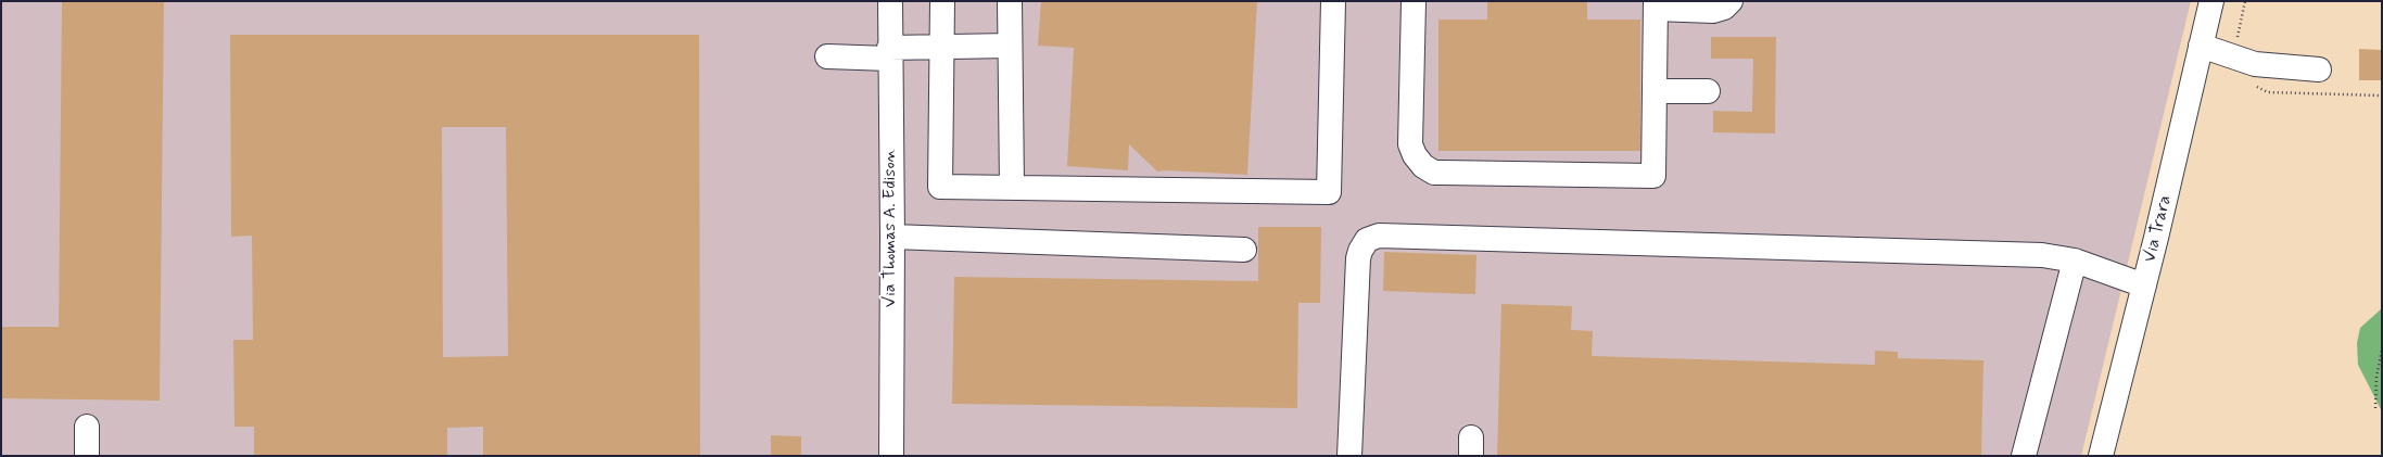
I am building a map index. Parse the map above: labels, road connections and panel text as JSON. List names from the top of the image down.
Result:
{
  "streets": {
    "street": ["Via Thomas A. Edison", "Via Trara"]
  }
}
